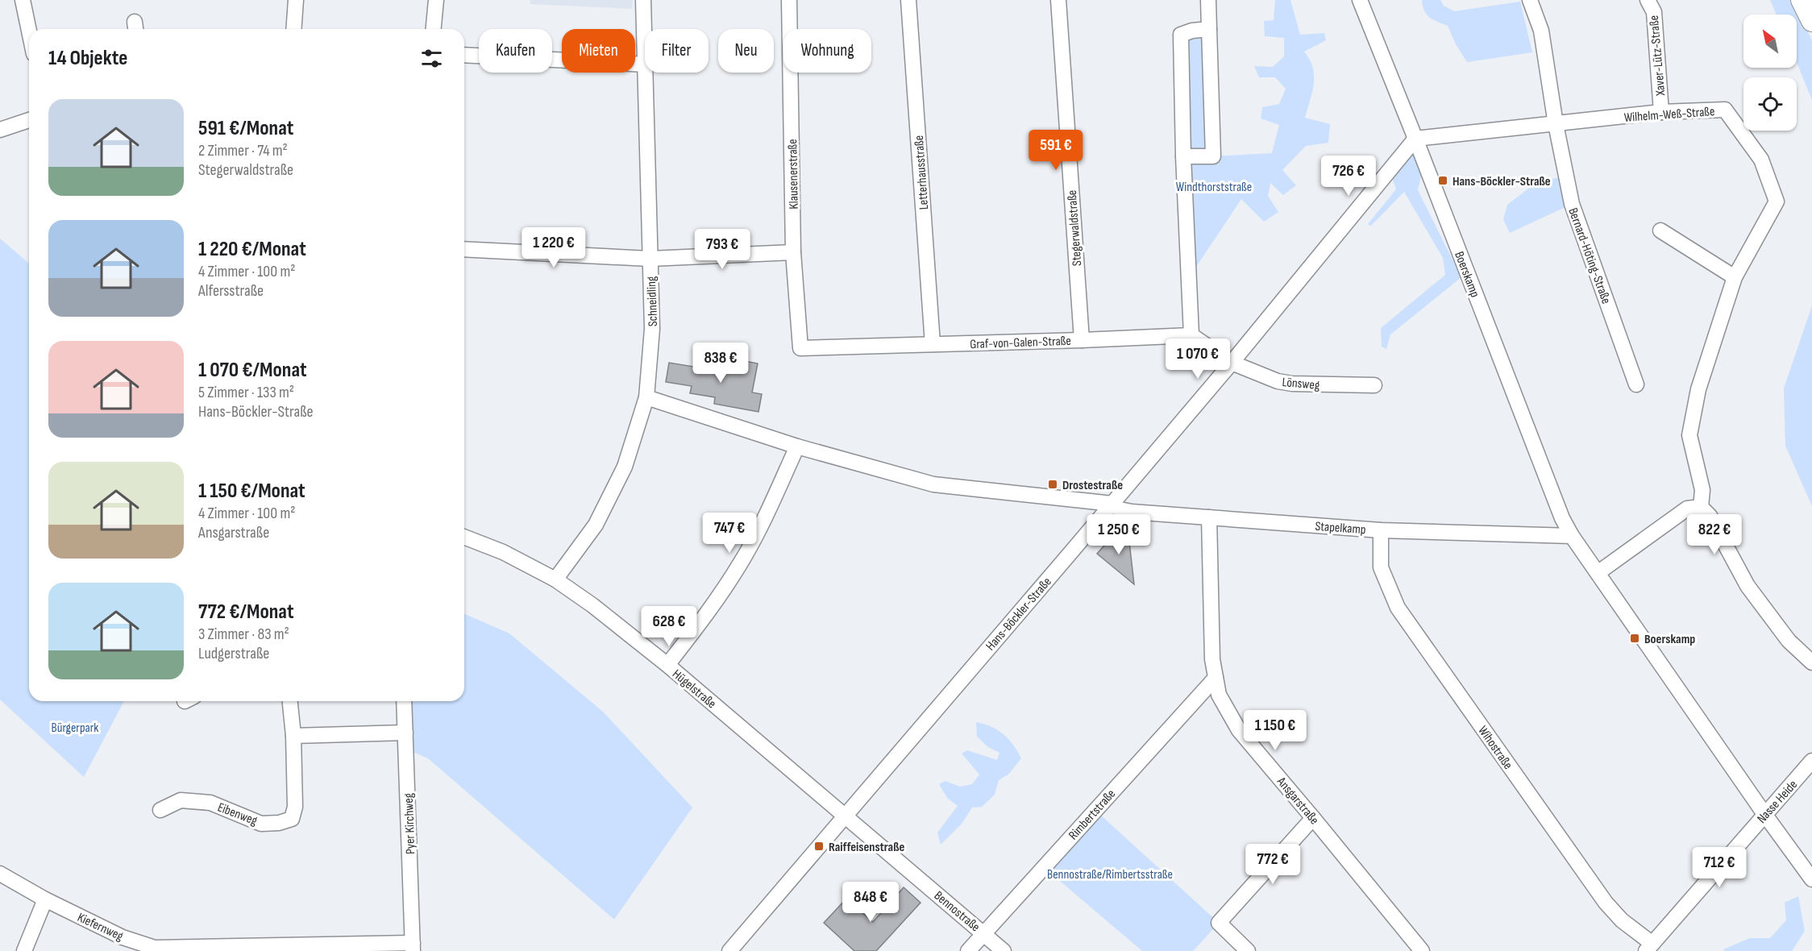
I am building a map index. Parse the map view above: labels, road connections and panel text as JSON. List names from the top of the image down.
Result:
{
  "streets": {
    "street": [
      "Xaver-Lütz-Straße",
      "Wilhelm-Weß-Straße",
      "Letterhausstraße",
      "Klausenerstraße",
      "Stegerwaldstraße",
      "Bernard-Höting-Straße",
      "Boerskamp",
      "Schneidling",
      "Graf-von-Galen-Straße",
      "Lönsweg",
      "Stapelkamp",
      "Hans-Böckler-Straße",
      "Hügelstraße",
      "Wihostraße",
      "Ansgarstraße",
      "Nasse Heide",
      "Eibenweg",
      "Rimbertstraße",
      "Pyer Kirchweg",
      "Bennostraße",
      "Kiefernweg"
    ]
  },
  "crossings": [
    ["Xaver-Lütz-Straße", "Wilhelm-Weß-Straße"],
    ["Wilhelm-Weß-Straße", "Bernard-Höting-Straße"],
    ["Wilhelm-Weß-Straße", "Boerskamp"],
    ["Wilhelm-Weß-Straße", "Hans-Böckler-Straße"],
    ["Letterhausstraße", "Graf-von-Galen-Straße"],
    ["Klausenerstraße", "Graf-von-Galen-Straße"],
    ["Stegerwaldstraße", "Graf-von-Galen-Straße"],
    ["Boerskamp", "Stapelkamp"],
    ["Boerskamp", "Hans-Böckler-Straße"],
    ["Boerskamp", "Nasse Heide"],
    ["Schneidling", "Hügelstraße"],
    ["Lönsweg", "Hans-Böckler-Straße"],
    ["Stapelkamp", "Hans-Böckler-Straße"],
    ["Stapelkamp", "Wihostraße"],
    ["Stapelkamp", "Ansgarstraße"],
    ["Hans-Böckler-Straße", "Hügelstraße"],
    ["Hans-Böckler-Straße", "Bennostraße"],
    ["Hügelstraße", "Bennostraße"],
    ["Wihostraße", "Nasse Heide"],
    ["Ansgarstraße", "Rimbertstraße"],
    ["Rimbertstraße", "Bennostraße"],
    ["Pyer Kirchweg", "Kiefernweg"]
  ],
  "parks": ["Windthorststraße", "Bürgerpark", "Bennostraße/Rimbertsstraße"],
  "places": {
    "transit": [
      "Hans-Böckler-Straße",
      "Drostestraße",
      "Boerskamp",
      "Raiffeisenstraße"
    ]
  },
  "north": "top left",
  "page": {
    "chip": [
      "Kaufen",
      "Mieten",
      "Filter",
      "Neu",
      "Wohnung"
    ],
    "heading": "14 Objekte",
    "list": [
      {
        "name": "591 €/Monat",
        "note": "2 Zimmer · 74 m² · Stegerwaldstraße"
      },
      {
        "name": "1 220 €/Monat",
        "note": "4 Zimmer · 100 m² · Alfersstraße"
      },
      {
        "name": "1 070 €/Monat",
        "note": "5 Zimmer · 133 m² · Hans-Böckler-Straße"
      },
      {
        "name": "1 150 €/Monat",
        "note": "4 Zimmer · 100 m² · Ansgarstraße"
      },
      {
        "name": "772 €/Monat",
        "note": "3 Zimmer · 83 m² · Ludgerstraße"
      }
    ],
    "price": [
      "591 €",
      "726 €",
      "1 220 €",
      "793 €",
      "1 070 €",
      "838 €",
      "747 €",
      "1 250 €",
      "822 €",
      "628 €",
      "1 150 €",
      "772 €",
      "712 €",
      "848 €"
    ]
  }
}
